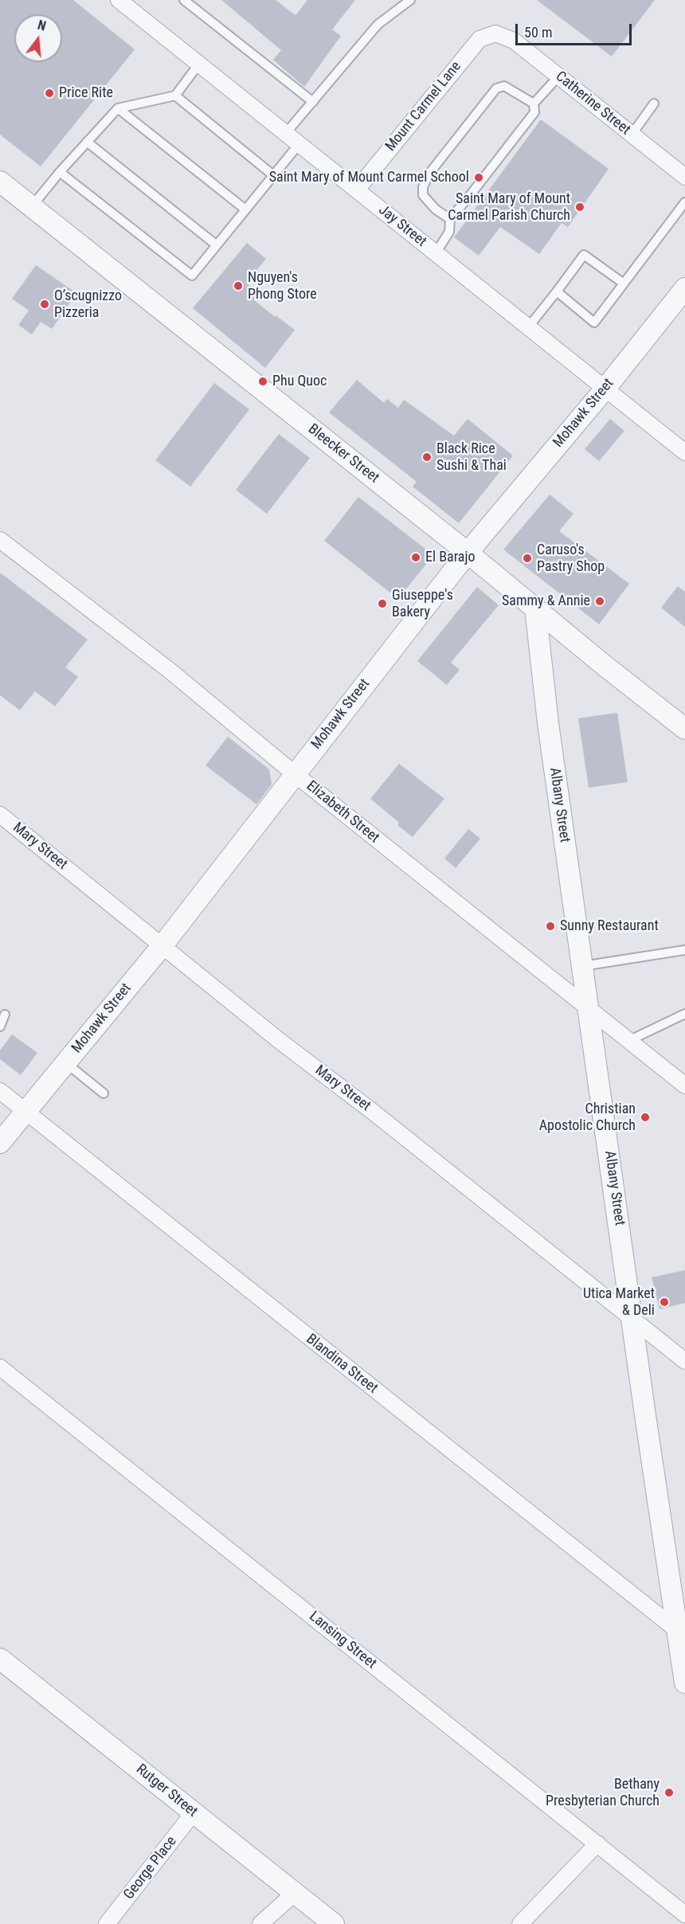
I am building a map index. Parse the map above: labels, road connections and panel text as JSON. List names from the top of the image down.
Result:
{
  "streets": {
    "street": [
      "Catherine Street",
      "Mount Carmel Lane",
      "Jay Street",
      "Mohawk Street",
      "Bleecker Street",
      "Albany Street",
      "Elizabeth Street",
      "Mary Street",
      "Blandina Street",
      "Lansing Street",
      "Rutger Street",
      "George Place"
    ]
  },
  "crossings": [
    ["Catherine Street", "Mount Carmel Lane"],
    ["Mount Carmel Lane", "Jay Street"],
    ["Jay Street", "Mohawk Street"],
    ["Mohawk Street", "Bleecker Street"],
    ["Mohawk Street", "Elizabeth Street"],
    ["Mohawk Street", "Mary Street"],
    ["Mohawk Street", "Blandina Street"],
    ["Bleecker Street", "Albany Street"],
    ["Albany Street", "Elizabeth Street"],
    ["Albany Street", "Mary Street"],
    ["Albany Street", "Blandina Street"],
    ["Rutger Street", "George Place"]
  ],
  "places": [
    "Price Rite",
    "Saint Mary of Mount Carmel School",
    "Saint Mary of Mount Carmel Parish Church",
    "Nguyen's Phong Store",
    "O’scugnizzo Pizzeria",
    "Phu Quoc",
    "Black Rice Sushi & Thai",
    "El Barajo",
    "Caruso's Pastry Shop",
    "Sammy & Annie",
    "Giuseppe's Bakery",
    "Sunny Restaurant",
    "Christian Apostolic Church",
    "Utica Market & Deli",
    "Bethany Presbyterian Church"
  ],
  "scale_bar": "50 m",
  "north": "top"
}
